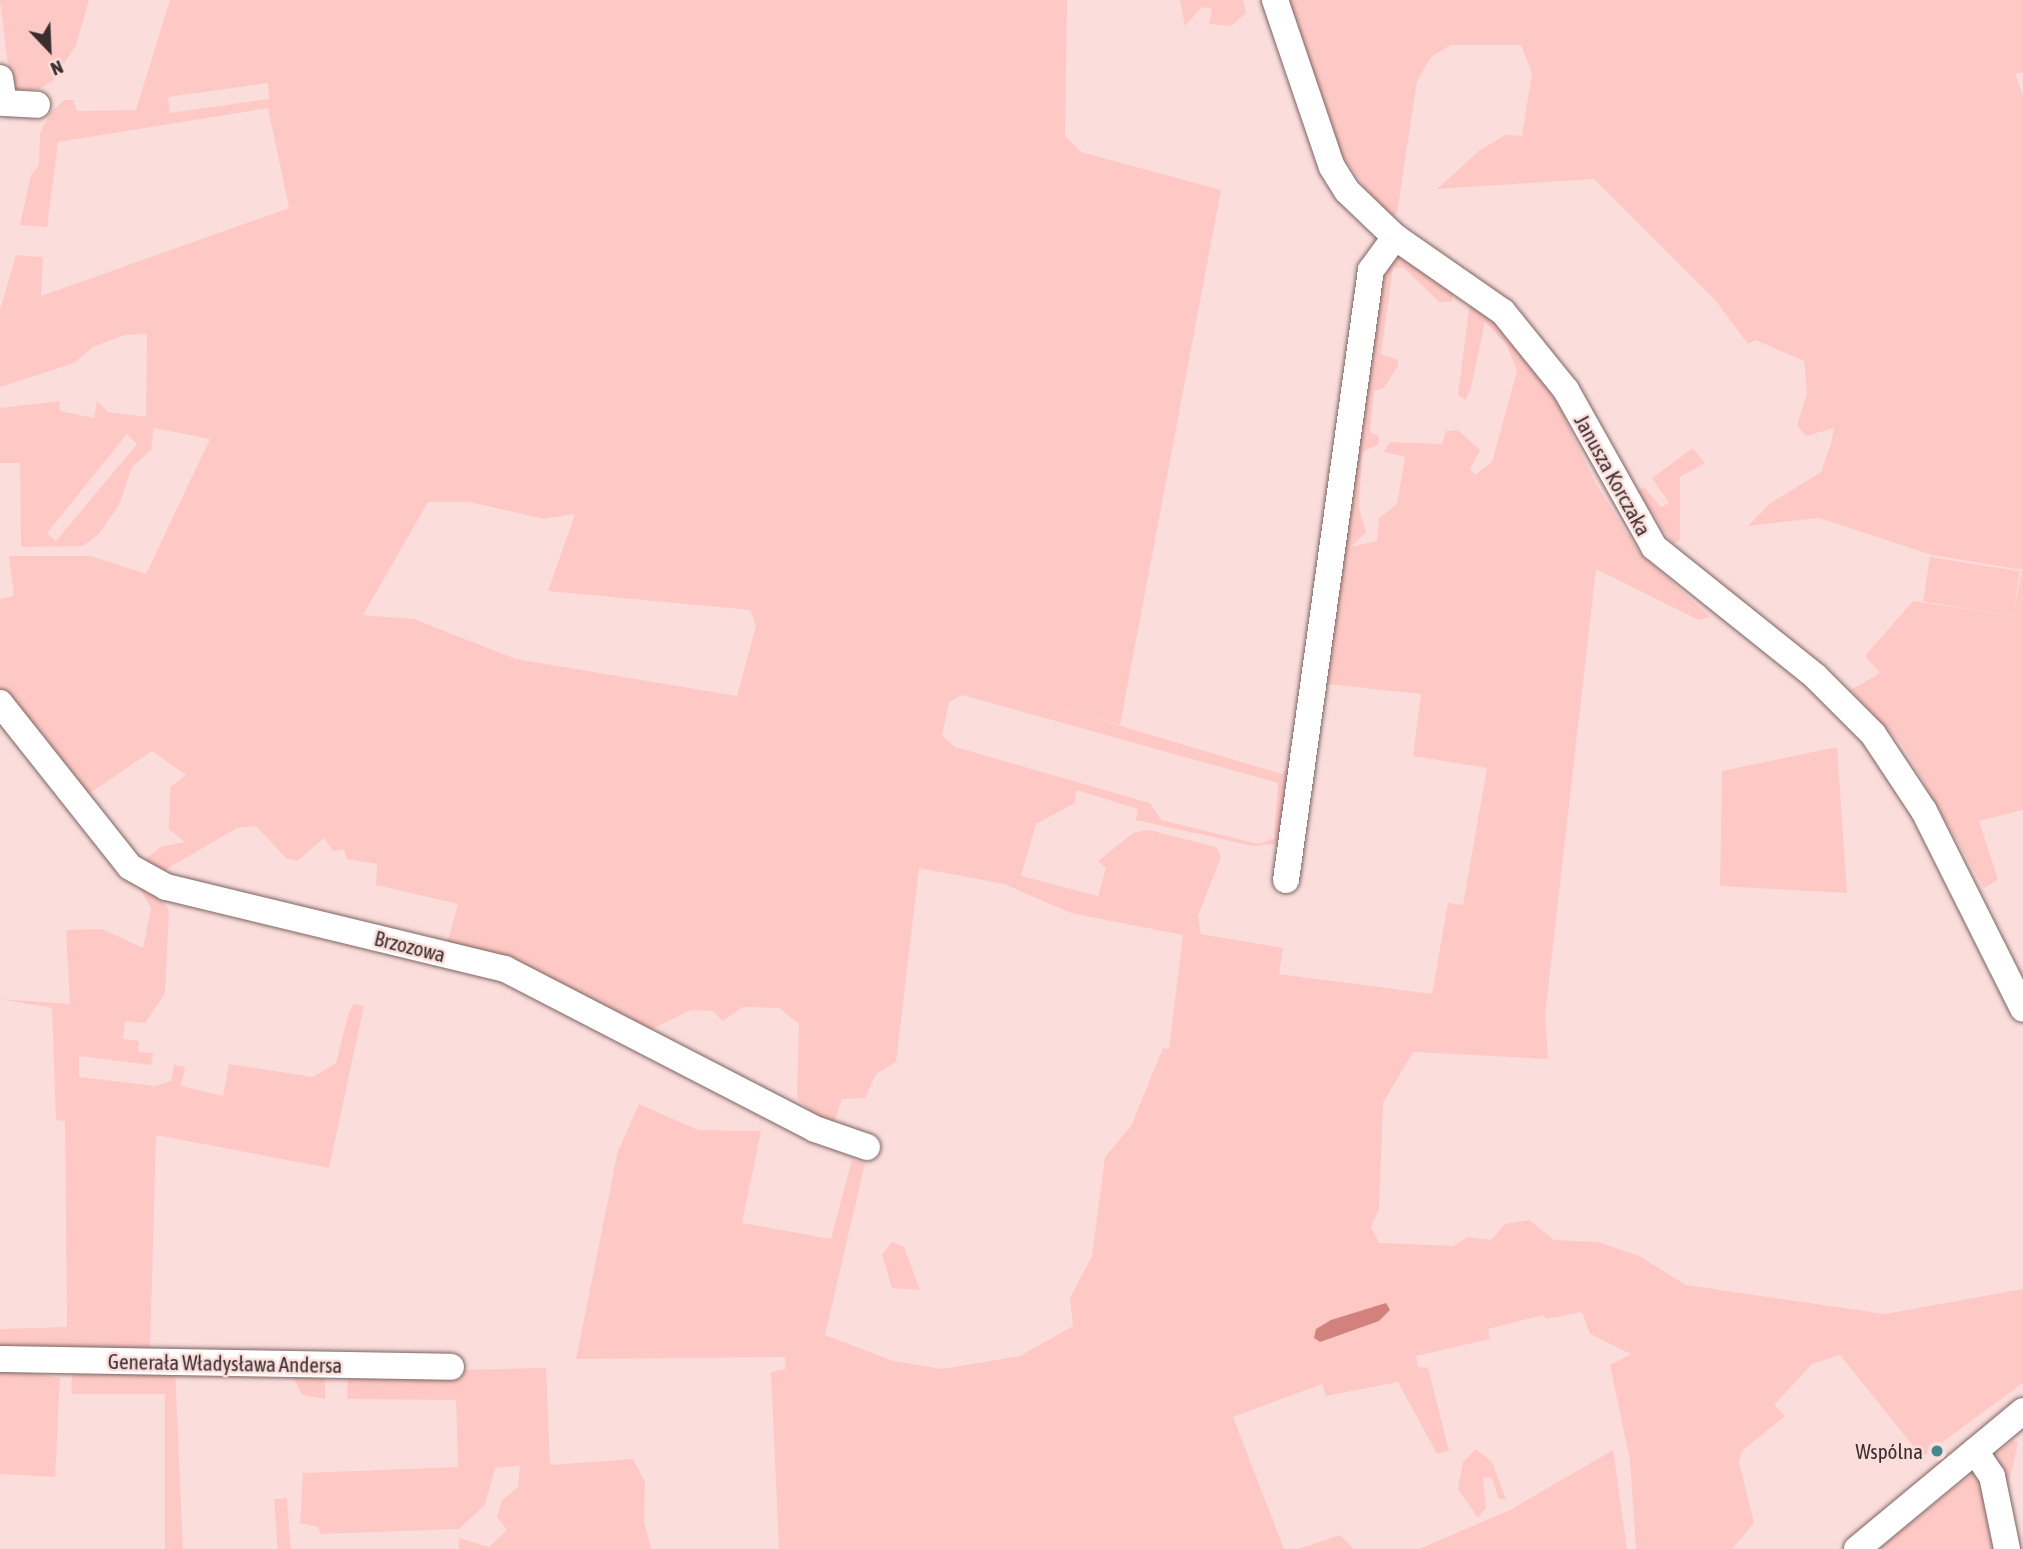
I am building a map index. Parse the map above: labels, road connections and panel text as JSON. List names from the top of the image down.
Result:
{
  "streets": {
    "street": ["Janusza Korczaka", "Brzozowa", "Generała Władysława Andersa"]
  },
  "places": ["Wspólna"],
  "north": "bottom right"
}
